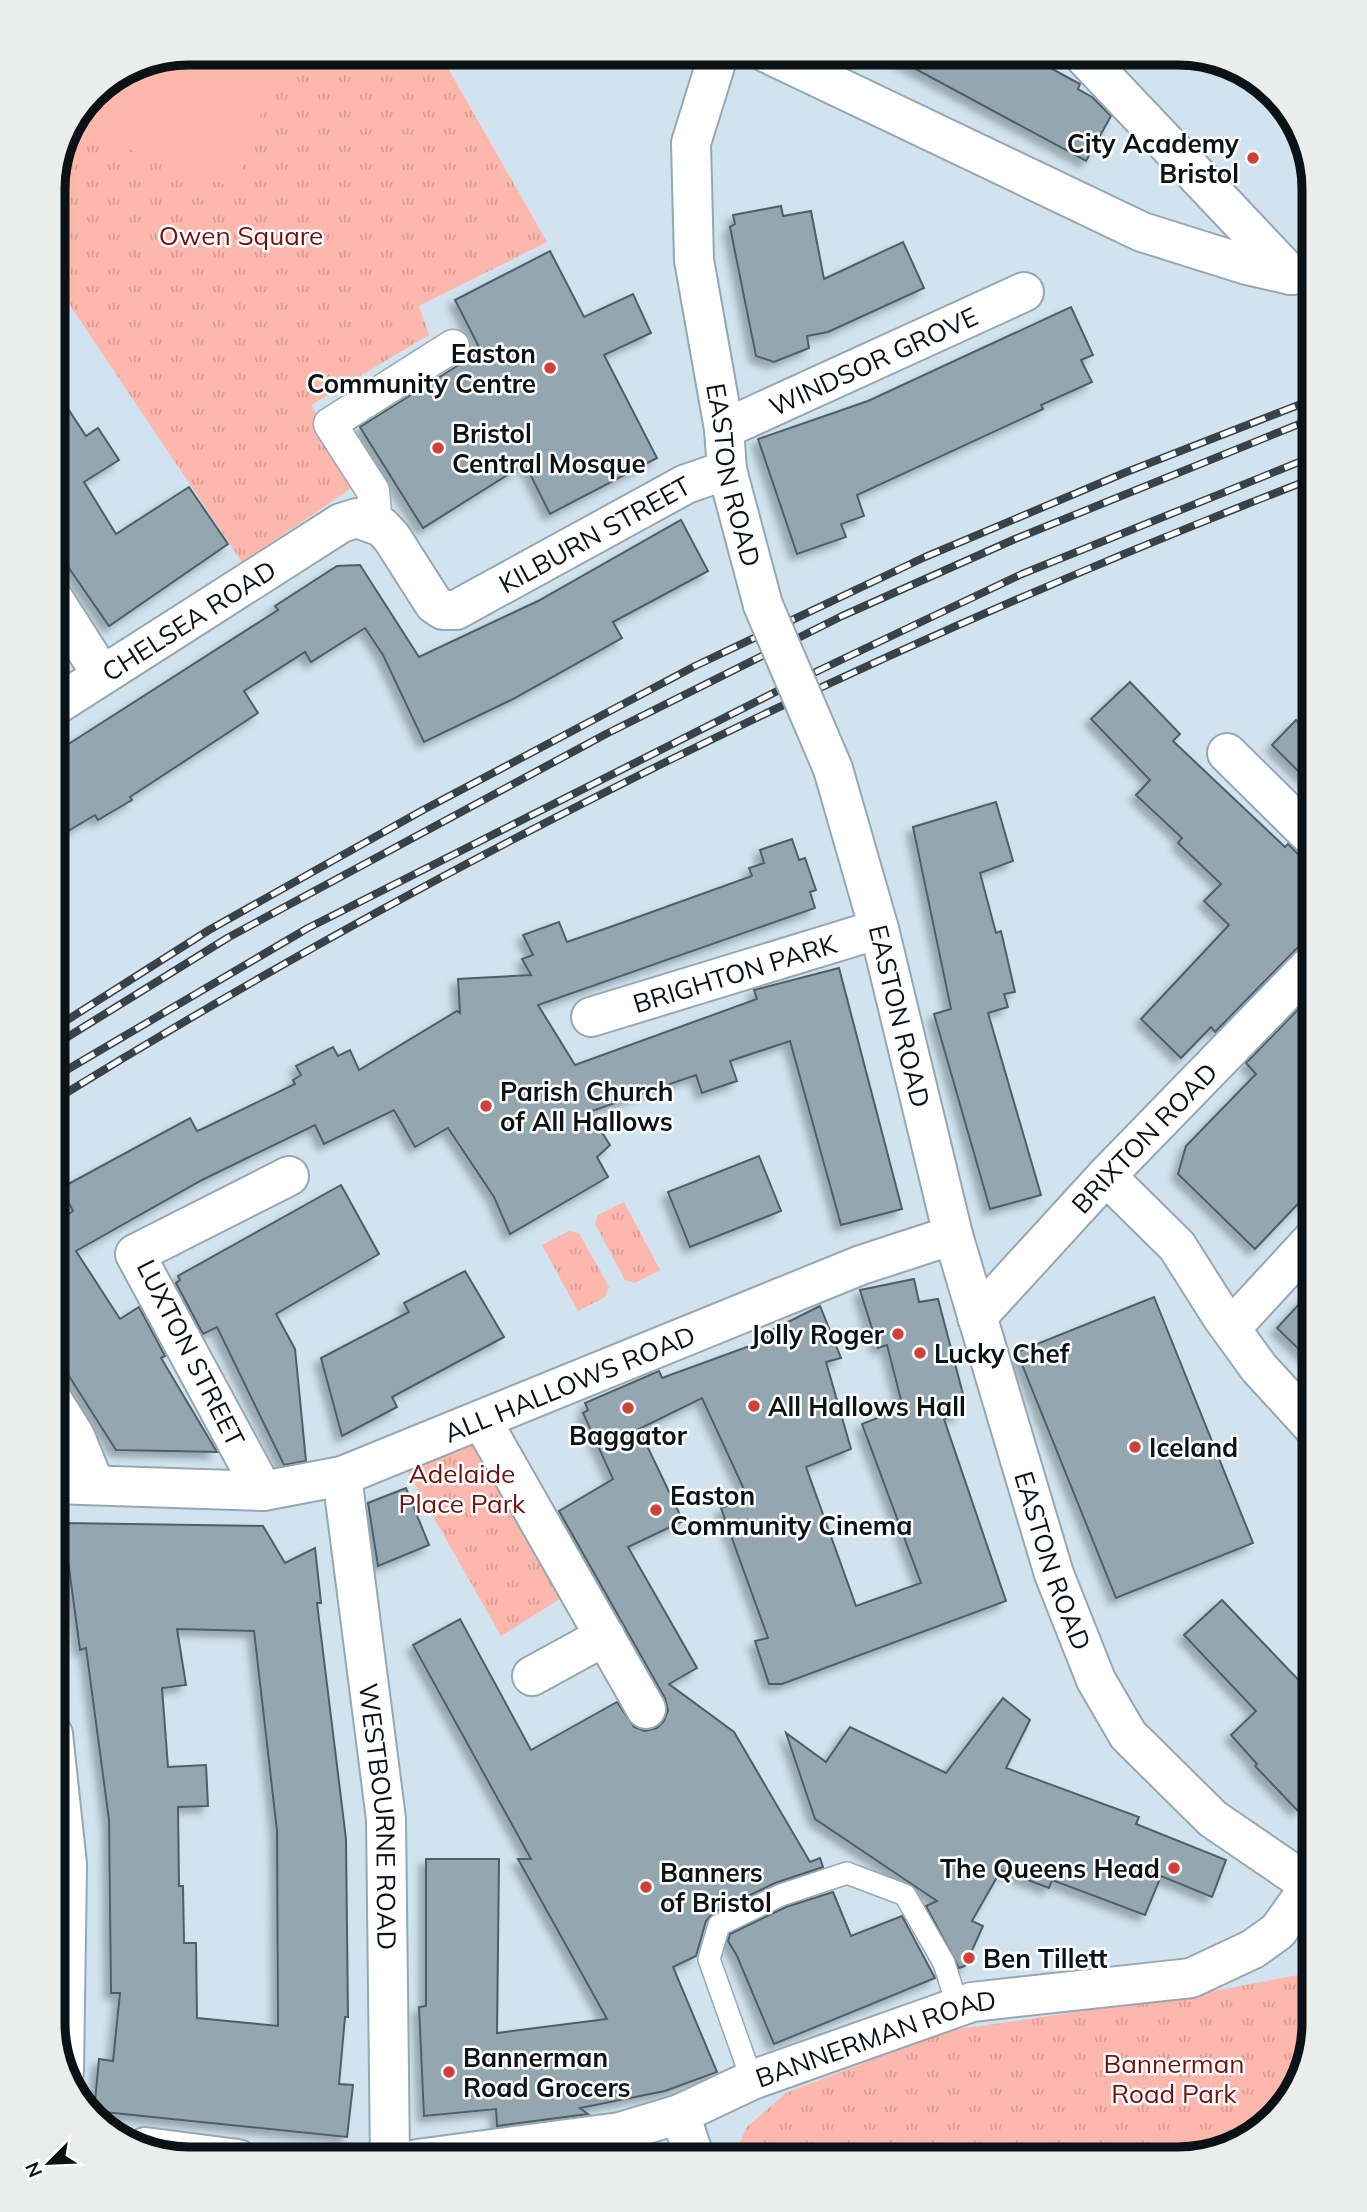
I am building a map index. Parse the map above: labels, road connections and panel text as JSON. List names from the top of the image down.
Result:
{
  "streets": {
    "street": [
      "WINDSOR GROVE",
      "EASTON ROAD",
      "KILBURN STREET",
      "CHELSEA ROAD",
      "BRIGHTON PARK",
      "BRIXTON ROAD",
      "LUXTON STREET",
      "ALL HALLOWS ROAD",
      "WESTBOURNE ROAD",
      "BANNERMAN ROAD"
    ]
  },
  "crossings": [
    ["WINDSOR GROVE", "EASTON ROAD"],
    ["EASTON ROAD", "KILBURN STREET"],
    ["EASTON ROAD", "BRIGHTON PARK"],
    ["EASTON ROAD", "BRIXTON ROAD"],
    ["EASTON ROAD", "ALL HALLOWS ROAD"],
    ["KILBURN STREET", "CHELSEA ROAD"],
    ["LUXTON STREET", "ALL HALLOWS ROAD"],
    ["ALL HALLOWS ROAD", "WESTBOURNE ROAD"]
  ],
  "parks": ["Owen Square", "Adelaide Place Park", "Bannerman Road Park"],
  "places": [
    "City Academy Bristol",
    "Easton Community Centre",
    "Bristol Central Mosque",
    "Parish Church of All Hallows",
    "Jolly Roger",
    "Lucky Chef",
    "All Hallows Hall",
    "Baggator",
    "Iceland",
    "Easton Community Cinema",
    "The Queens Head",
    "Banners of Bristol",
    "Ben Tillett",
    "Bannerman Road Grocers"
  ],
  "north": "bottom left"
}
